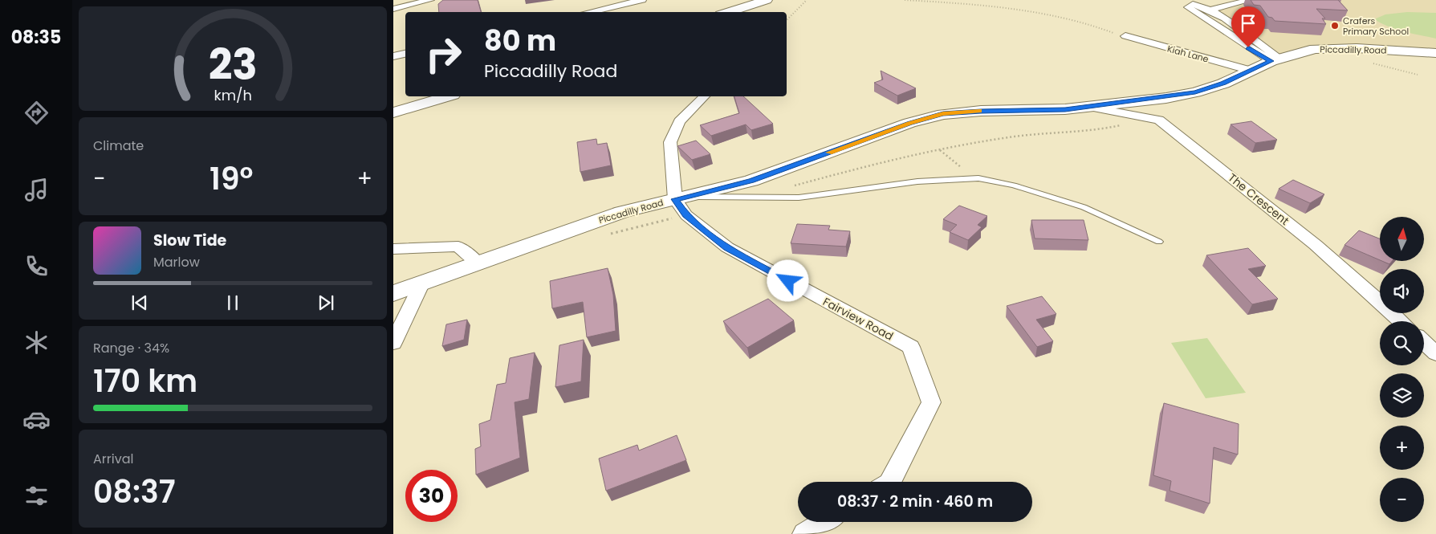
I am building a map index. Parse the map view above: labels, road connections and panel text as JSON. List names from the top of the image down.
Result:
{
  "streets": {
    "main road": ["Piccadilly Road"],
    "street": ["Kiah Lane", "The Crescent", "Fairview Road"]
  },
  "crossings": [
    ["Piccadilly Road", "Kiah Lane"],
    ["Piccadilly Road", "The Crescent"],
    ["Piccadilly Road", "Fairview Road"]
  ],
  "places": ["Crafers Primary School"],
  "north": "top",
  "page": {
    "tabs": "08:35",
    "turn": ["80 m", "Piccadilly Road"],
    "tile": [
      "Climate",
      ["Range · 34%", "170 km"],
      ["Arrival", "08:37"]
    ],
    "heat": ["−", "19°", "+"],
    "map_buttons": ["+", "−"],
    "song": ["Slow Tide", "Marlow"],
    "limit": "30",
    "trip": "08:37 · 2 min · 460 m",
    "gauge": ["23", "km/h"]
  }
}
